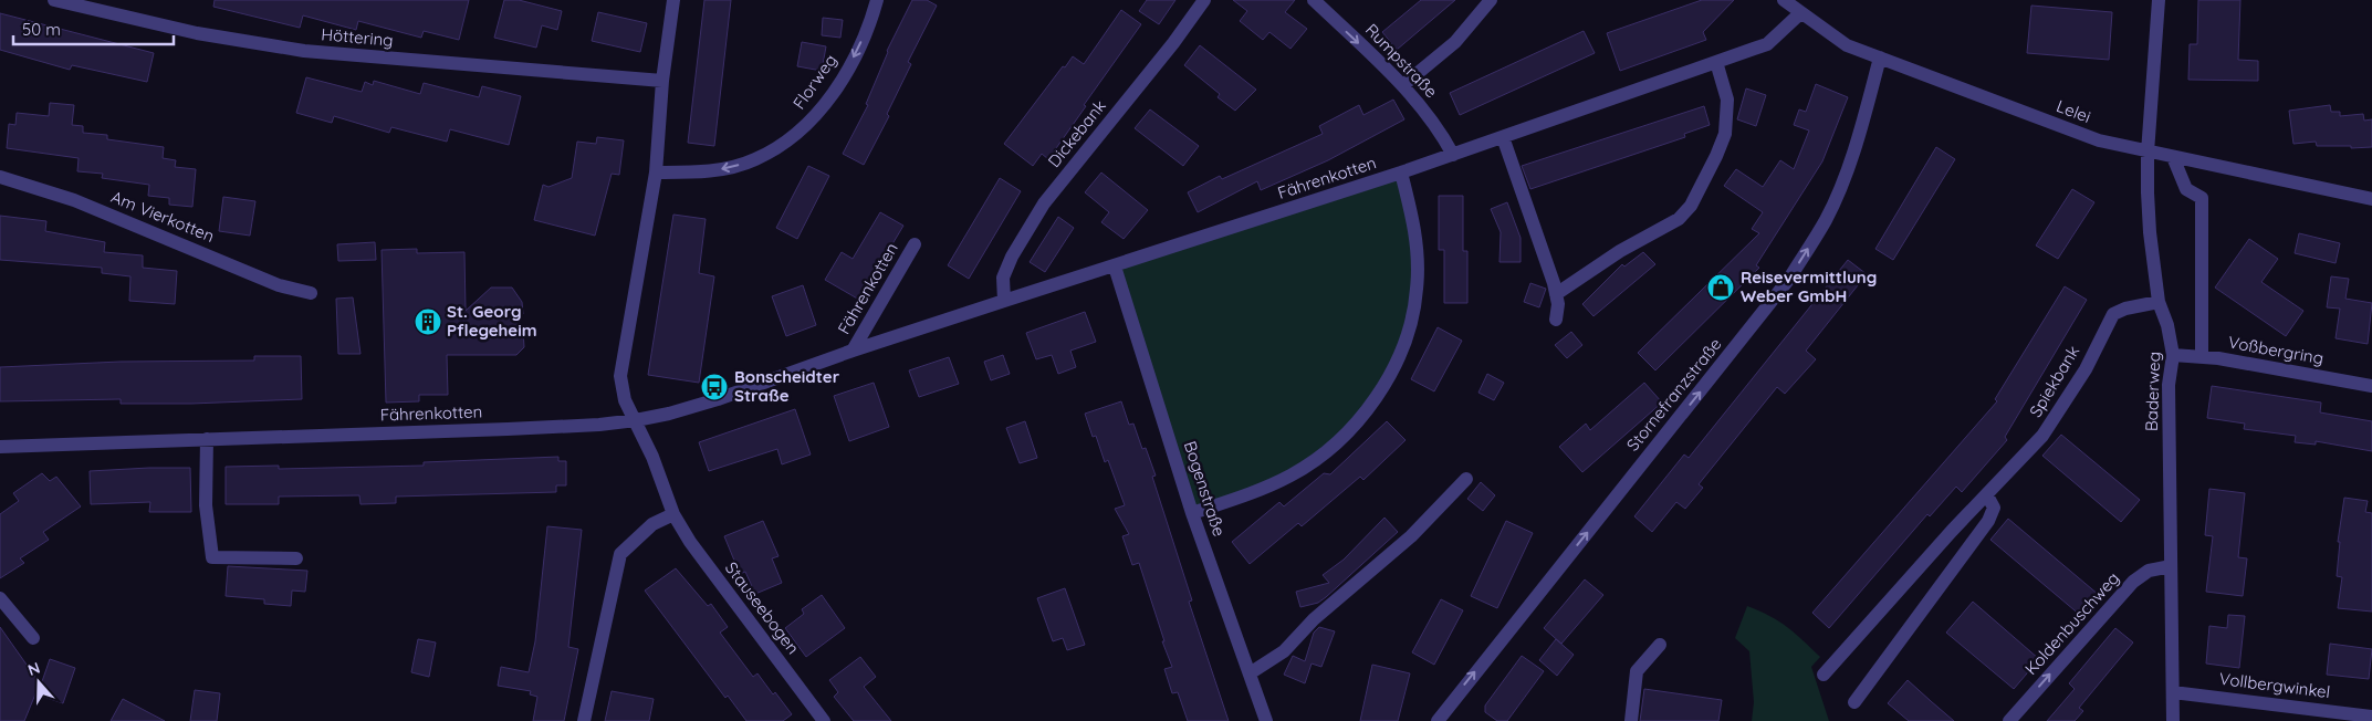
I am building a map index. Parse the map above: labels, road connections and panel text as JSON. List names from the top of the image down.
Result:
{
  "streets": {
    "street": [
      "Höttering",
      "Rumpstraße",
      "Florweg",
      "Lelei",
      "Dickebank",
      "Fährenkotten",
      "Am Vierkotten",
      "Voßbergring",
      "Spiekbank",
      "Baderweg",
      "Stornefranzstraße",
      "Bogenstraße",
      "Stauseebogen",
      "Koldenbuschweg",
      "Vollbergwinkel"
    ]
  },
  "crossings": [
    ["Rumpstraße", "Fährenkotten"],
    ["Lelei", "Fährenkotten"],
    ["Lelei", "Baderweg"],
    ["Lelei", "Stornefranzstraße"],
    ["Dickebank", "Fährenkotten"],
    ["Fährenkotten", "Bogenstraße"],
    ["Voßbergring", "Baderweg"],
    ["Spiekbank", "Baderweg"],
    ["Baderweg", "Koldenbuschweg"],
    ["Baderweg", "Vollbergwinkel"]
  ],
  "one_way": [
    "Rumpstraße",
    "Florweg",
    "Stornefranzstraße",
    "Koldenbuschweg"
  ],
  "places": {
    "shop": ["Reisevermittlung Weber GmbH"],
    "building": ["St. Georg Pflegeheim"],
    "bus stop": ["Bonscheidter Straße"]
  },
  "scale_bar": "50 m",
  "north": "top"
}
